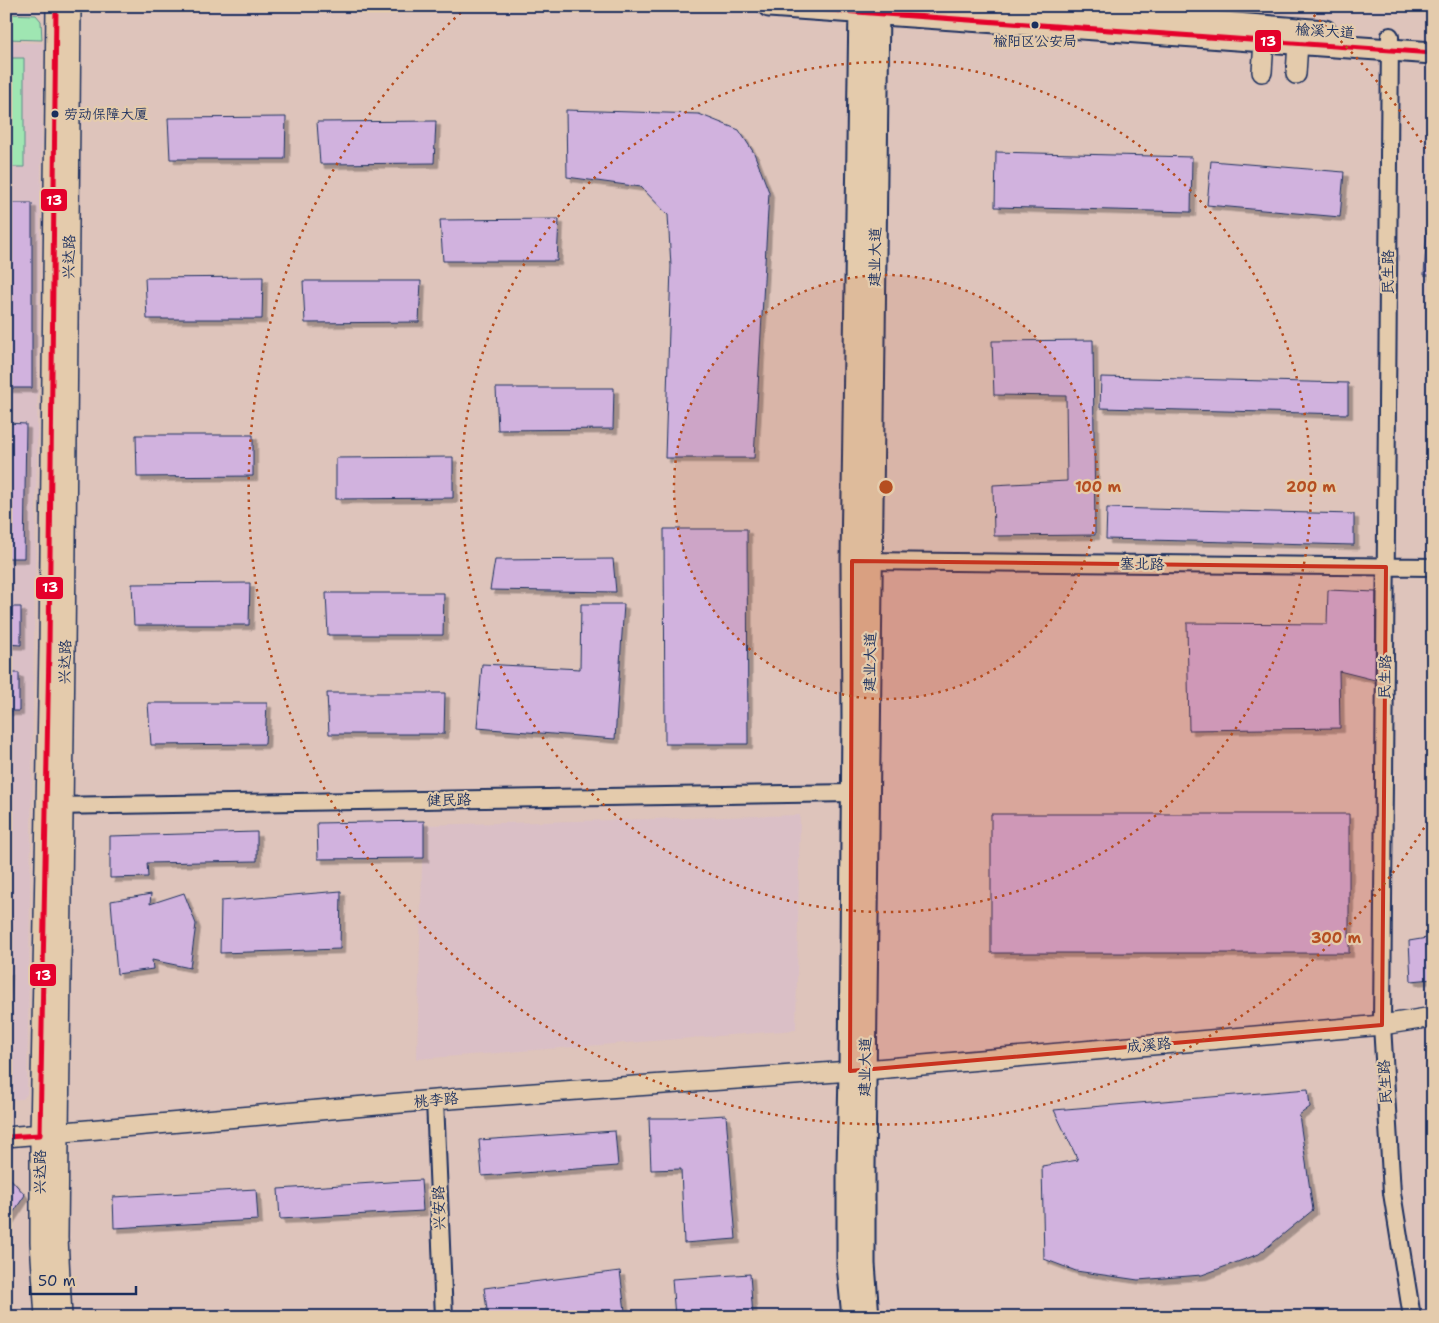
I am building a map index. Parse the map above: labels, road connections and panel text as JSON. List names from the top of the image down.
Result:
{
  "streets": {
    "main road": [
      "榆溪大道",
      "兴达路",
      "建业大道",
      "成溪路",
      "桃李路"
    ],
    "street": [
      "民生路",
      "塞北路",
      "健民路",
      "兴安路"
    ]
  },
  "crossings": [
    ["榆溪大道", "建业大道"],
    ["榆溪大道", "民生路"],
    ["兴达路", "健民路"],
    ["兴达路", "桃李路"],
    ["建业大道", "塞北路"],
    ["建业大道", "健民路"],
    ["建业大道", "成溪路"],
    ["建业大道", "桃李路"],
    ["民生路", "塞北路"],
    ["民生路", "成溪路"],
    ["成溪路", "桃李路"],
    ["桃李路", "兴安路"]
  ],
  "places": ["榆阳区公安局", "劳动保障大厦"],
  "lines": ["transit line 13"],
  "scale_bar": "50 m",
  "rings": ["100 m", "200 m", "300 m"]
}
